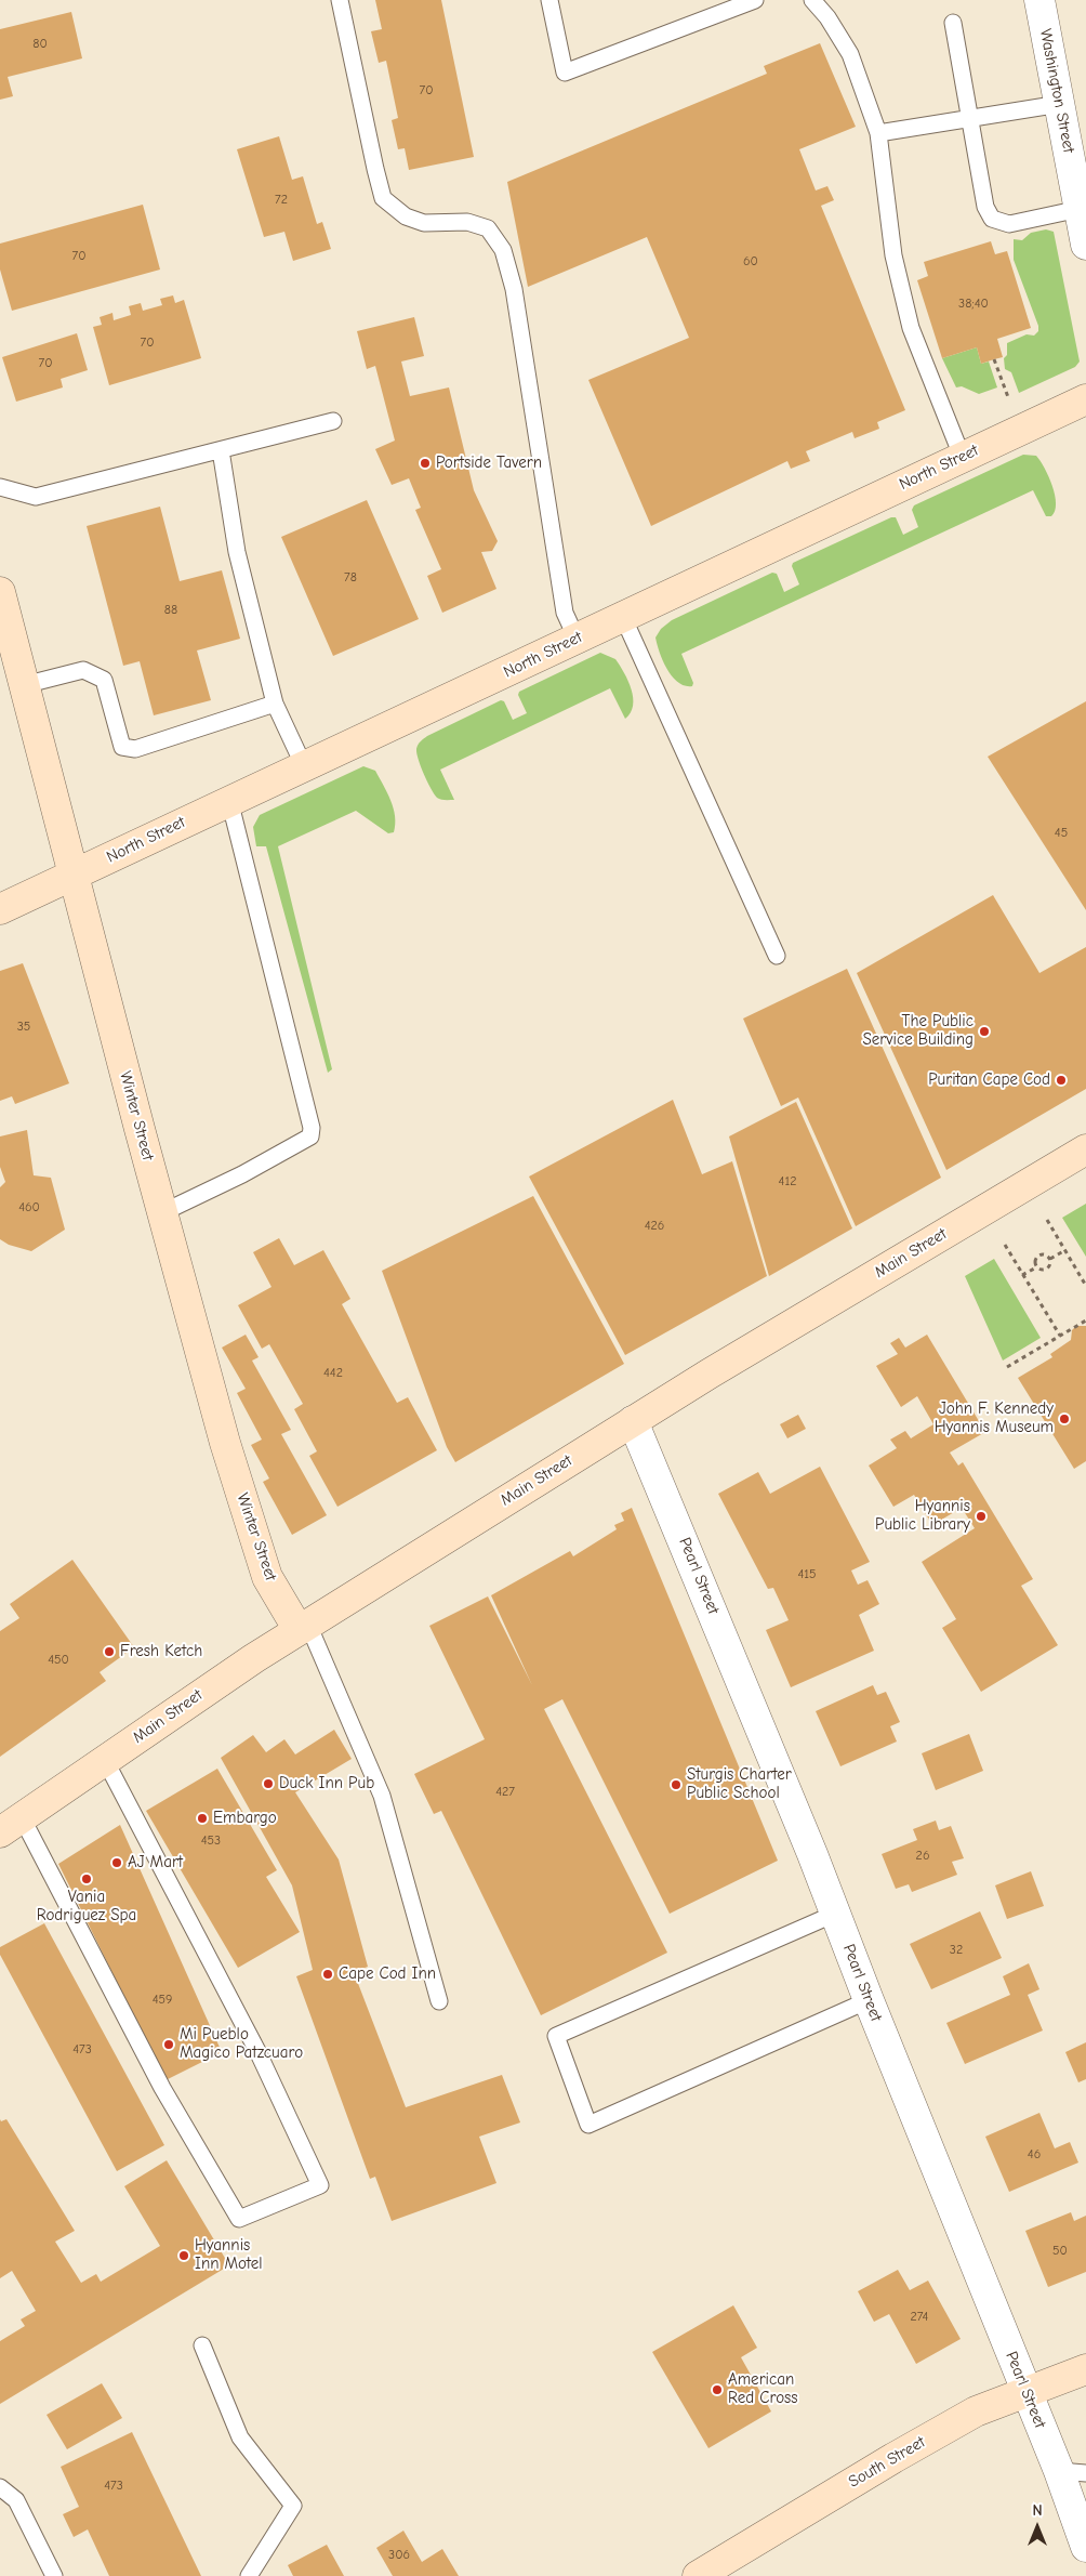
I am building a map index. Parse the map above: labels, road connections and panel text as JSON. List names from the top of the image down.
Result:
{
  "streets": {
    "street": [
      "Washington Street",
      "North Street",
      "Winter Street",
      "Main Street",
      "Pearl Street",
      "South Street"
    ]
  },
  "crossings": [
    ["North Street", "Winter Street"],
    ["Winter Street", "Main Street"],
    ["Main Street", "Pearl Street"],
    ["Pearl Street", "South Street"]
  ],
  "places": [
    "Portside Tavern",
    "The Public Service Building",
    "Puritan Cape Cod",
    "John F. Kennedy Hyannis Museum",
    "Hyannis Public Library",
    "Fresh Ketch",
    "Duck Inn Pub",
    "Sturgis Charter Public School",
    "Embargo",
    "AJ Mart",
    "Vania Rodriguez Spa",
    "Cape Cod Inn",
    "Mi Pueblo Magico Patzcuaro",
    "Hyannis Inn Motel",
    "American Red Cross"
  ],
  "house_numbers": [
    "80",
    "70",
    "72",
    "70",
    "60",
    "38;40",
    "70",
    "70",
    "78",
    "88",
    "45",
    "35",
    "412",
    "460",
    "426",
    "442",
    "415",
    "450",
    "427",
    "453",
    "26",
    "32",
    "459",
    "473",
    "46",
    "50",
    "274",
    "473",
    "306"
  ],
  "north": "top"
}
